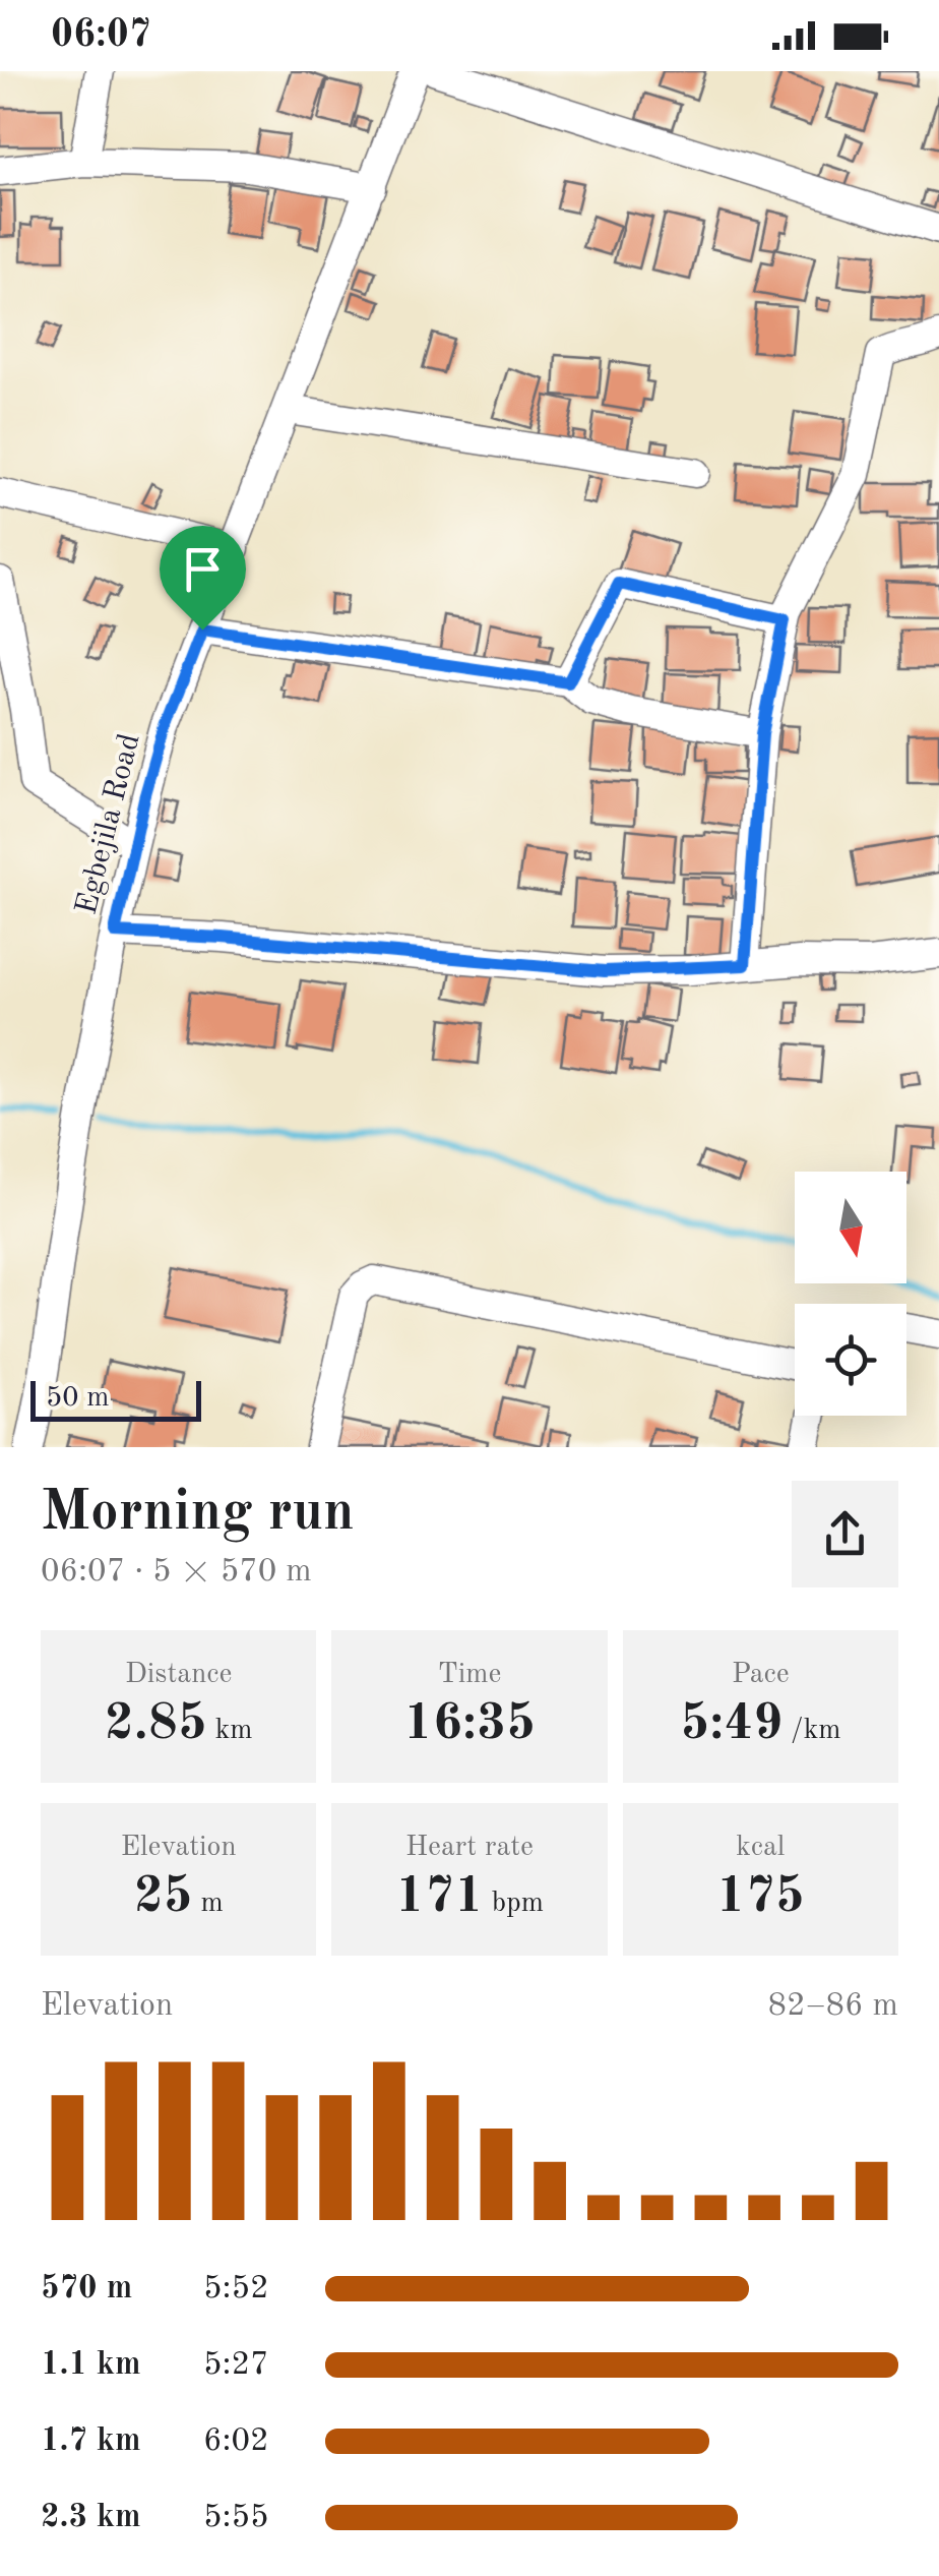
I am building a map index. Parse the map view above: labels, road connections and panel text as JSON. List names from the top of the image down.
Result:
{
  "streets": {
    "street": ["Egbejila Road"]
  },
  "scale_bar": "50 m",
  "north": "bottom",
  "page": {
    "status": "06:07",
    "scale": "50 m",
    "heading": ["Morning run", "06:07 · 5 × 570 m"],
    "stats": [
      ["Distance", "2.85 km"],
      ["Time", "16:35"],
      ["Pace", "5:49 /km"],
      ["Elevation", "25 m"],
      ["Heart rate", "171 bpm"],
      ["kcal", "175"]
    ],
    "chart": ["Elevation", "82–86 m"],
    "list": [
      {
        "name": "570 m",
        "note": "5:52"
      },
      {
        "name": "1.1 km",
        "note": "5:27"
      },
      {
        "name": "1.7 km",
        "note": "6:02"
      },
      {
        "name": "2.3 km",
        "note": "5:55"
      }
    ]
  }
}
